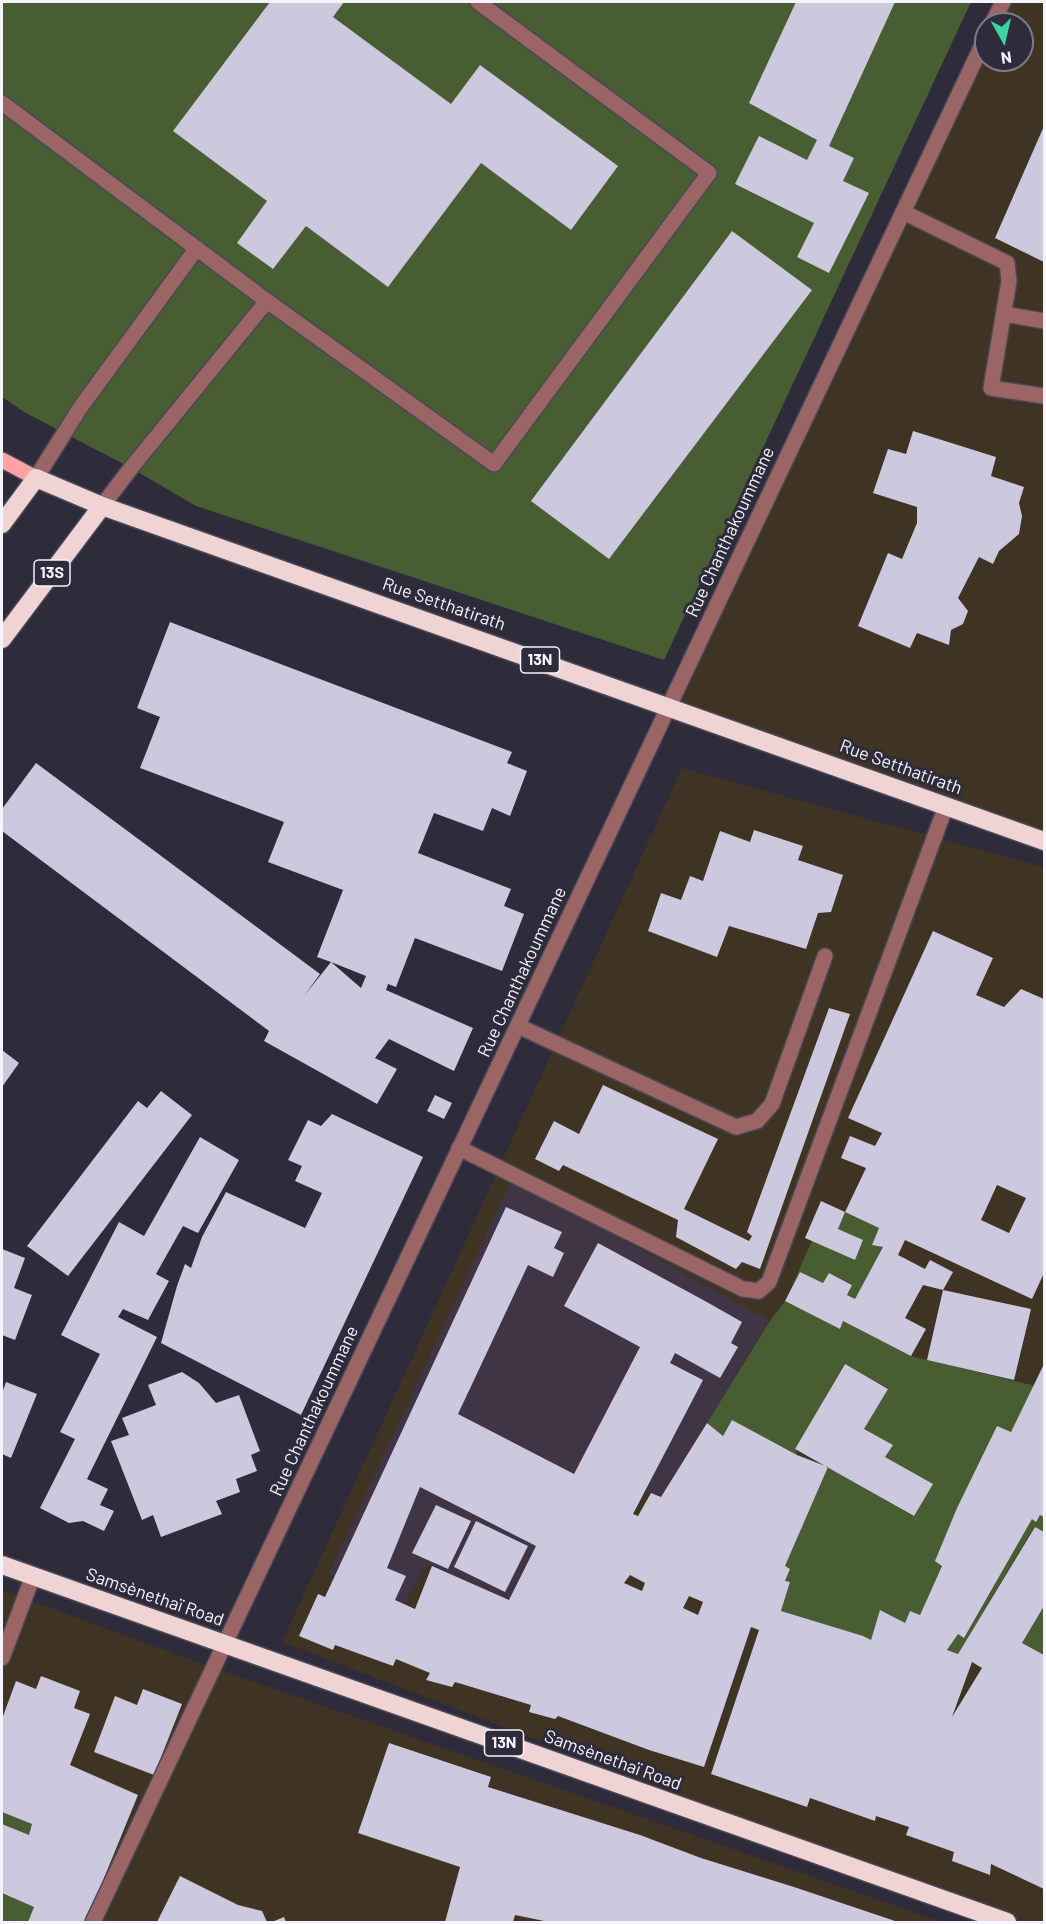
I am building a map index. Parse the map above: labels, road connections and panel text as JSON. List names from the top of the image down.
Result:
{
  "streets": {
    "highway": [
      "13S",
      "Rue Setthatirath",
      "13N",
      "Samsènethaï Road"
    ],
    "street": ["Rue Chanthakoummane"]
  },
  "crossings": [
    ["Rue Chanthakoummane", "Rue Setthatirath"],
    ["Rue Chanthakoummane", "Samsènethaï Road"],
    ["13S", "Rue Setthatirath"]
  ],
  "north": "bottom"
}
